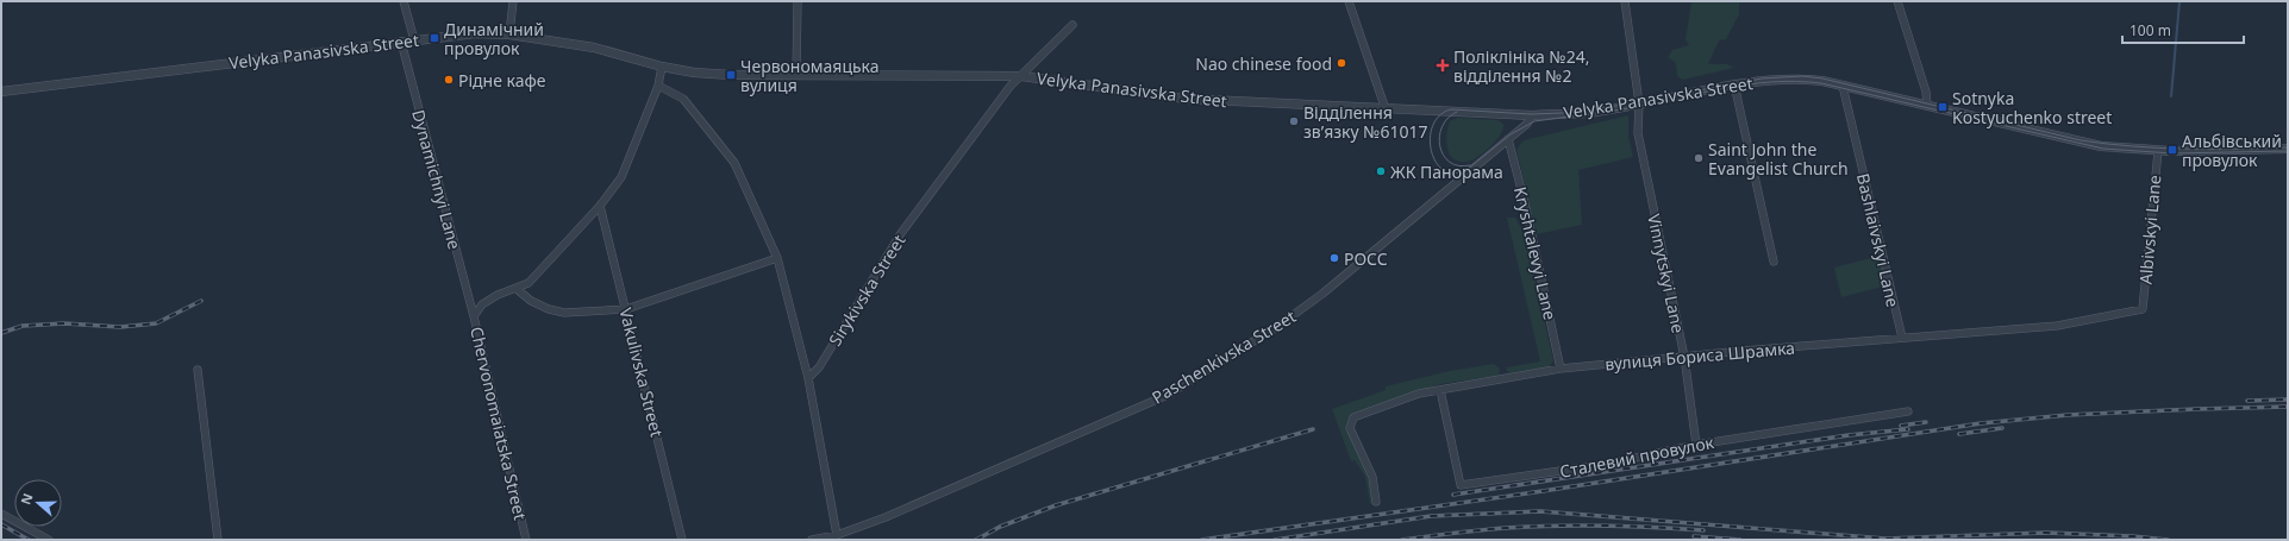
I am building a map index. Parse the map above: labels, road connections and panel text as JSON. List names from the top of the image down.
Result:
{
  "streets": {
    "street": [
      "Velyka Panasivska Street",
      "Dynamichnyi Lane",
      "Albivskyi Lane",
      "Bashlaivskyi Lane",
      "Kryshtalevyi Lane",
      "Vinnytskyi Lane",
      "Sirykivska Street",
      "вулиця Бориса Шрамка",
      "Paschenkivska Street",
      "Vakulivska Street",
      "Chervonomaiatska Street",
      "Сталевий провулок"
    ]
  },
  "crossings": [
    ["Velyka Panasivska Street", "Dynamichnyi Lane"],
    ["Velyka Panasivska Street", "Albivskyi Lane"],
    ["Velyka Panasivska Street", "Bashlaivskyi Lane"],
    ["Velyka Panasivska Street", "Vinnytskyi Lane"],
    ["Velyka Panasivska Street", "Sirykivska Street"],
    ["Velyka Panasivska Street", "Paschenkivska Street"],
    ["Velyka Panasivska Street", "Chervonomaiatska Street"],
    ["Dynamichnyi Lane", "Chervonomaiatska Street"],
    ["Albivskyi Lane", "вулиця Бориса Шрамка"],
    ["Bashlaivskyi Lane", "вулиця Бориса Шрамка"],
    ["Kryshtalevyi Lane", "вулиця Бориса Шрамка"],
    ["Kryshtalevyi Lane", "Paschenkivska Street"],
    ["Vinnytskyi Lane", "вулиця Бориса Шрамка"],
    ["Vinnytskyi Lane", "Сталевий провулок"],
    ["вулиця Бориса Шрамка", "Сталевий провулок"],
    ["Vakulivska Street", "Chervonomaiatska Street"]
  ],
  "places": {
    "transit": [
      "Динамічний провулок",
      "Червономаяцька вулиця",
      "Sotnyka Kostyuchenko street",
      "Альбівський провулок"
    ],
    "other": [
      "Nao chinese food",
      "Рідне кафе",
      "Відділення зв’язку №61017",
      "Saint John the Evangelist Church",
      "ЖК Панорама",
      "РОСС"
    ],
    "health": ["Поліклініка №24, відділення №2"]
  },
  "scale_bar": "100 m",
  "north": "left"
}
